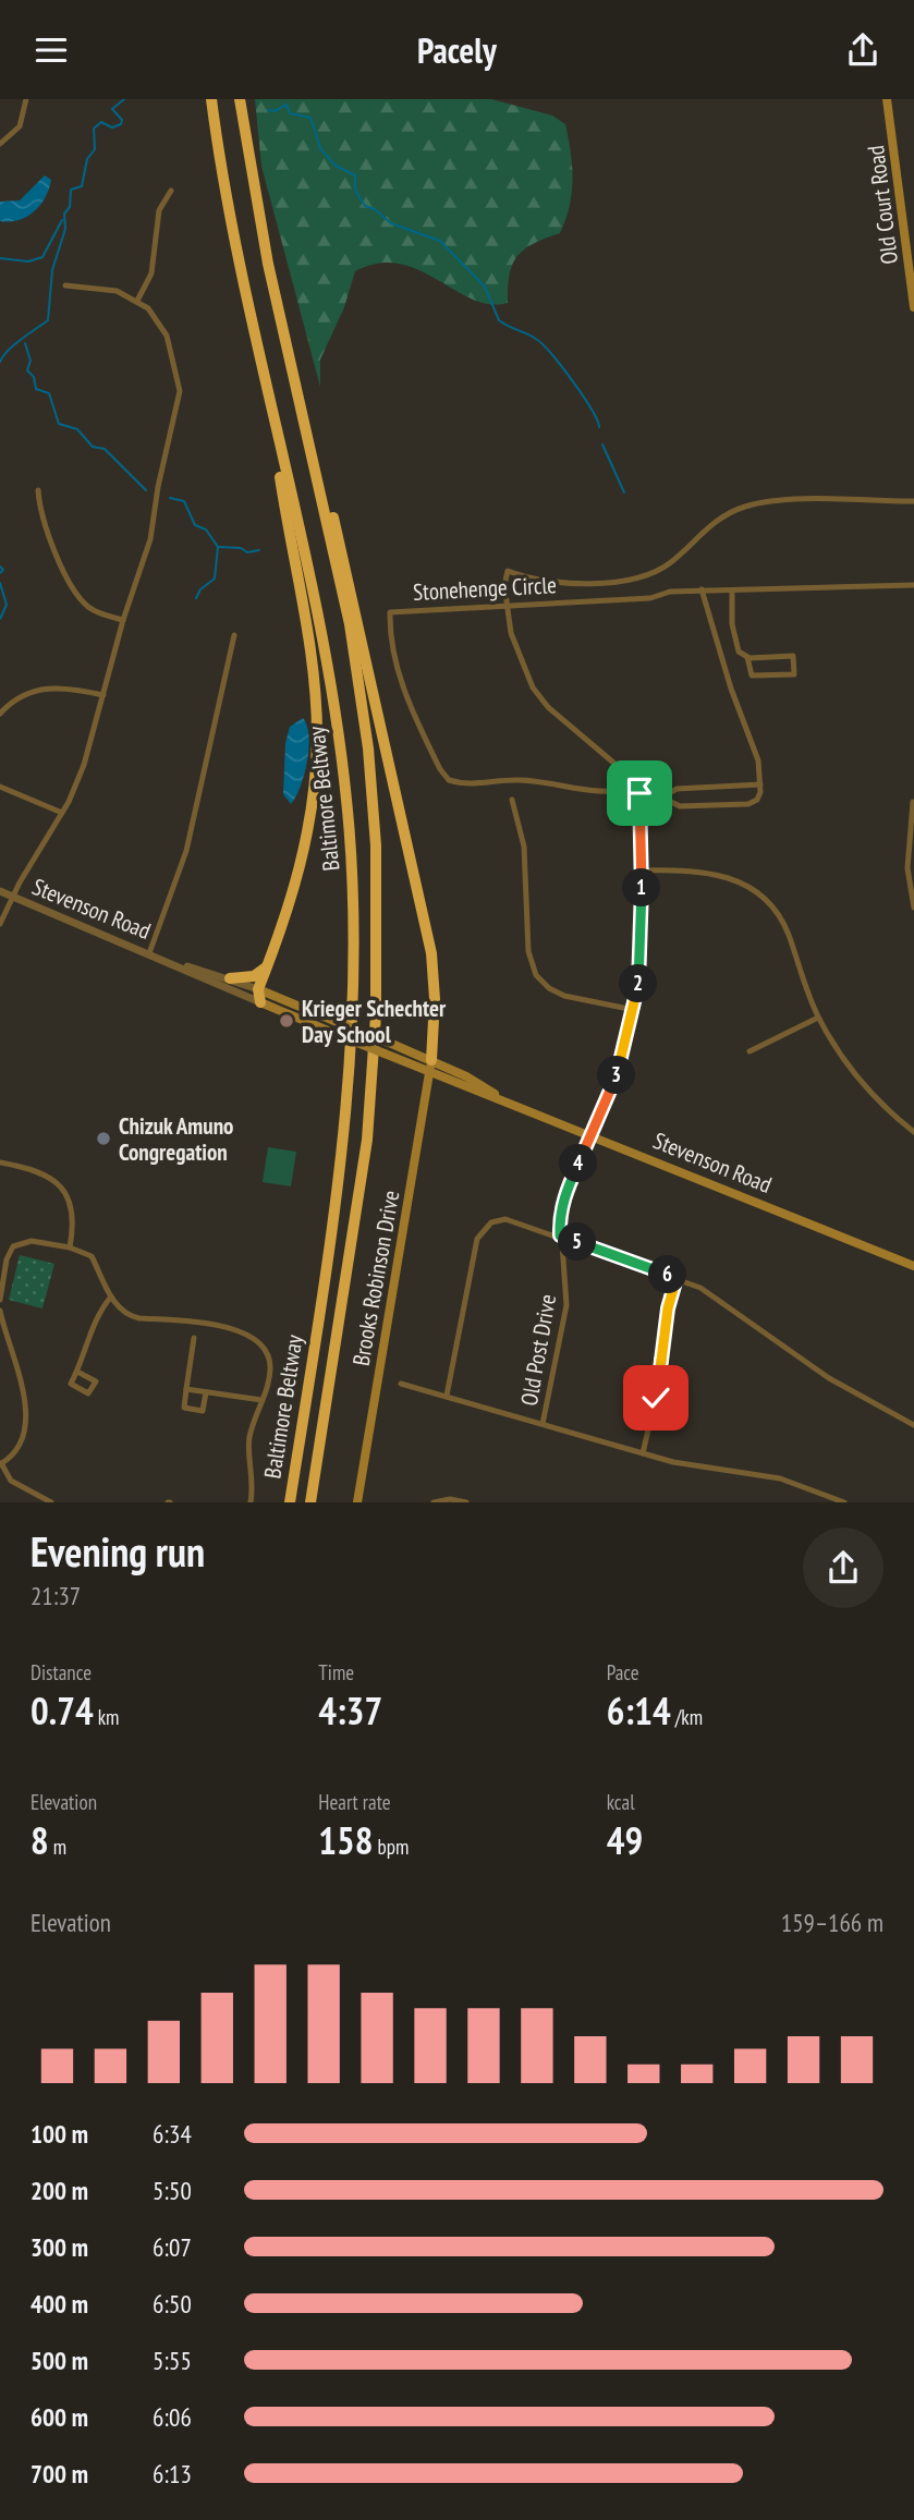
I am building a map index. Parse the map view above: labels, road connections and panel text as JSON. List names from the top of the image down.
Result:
{
  "streets": {
    "highway": ["Baltimore Beltway"],
    "main road": ["Old Court Road", "Stevenson Road", "Brooks Robinson Drive"],
    "street": ["Stonehenge Circle", "Old Post Drive"]
  },
  "crossings": [
    ["Stonehenge Circle", "Old Post Drive"],
    ["Stevenson Road", "Brooks Robinson Drive"],
    ["Stevenson Road", "Old Post Drive"]
  ],
  "places": ["Krieger Schechter Day School", "Chizuk Amuno Congregation"],
  "page": {
    "header": "Pacely",
    "pins": [
      "1",
      "2",
      "3",
      "4",
      "5",
      "6"
    ],
    "heading": ["Evening run", "21:37"],
    "stats": [
      ["Distance", "0.74 km"],
      ["Time", "4:37"],
      ["Pace", "6:14 /km"],
      ["Elevation", "8 m"],
      ["Heart rate", "158 bpm"],
      ["kcal", "49"]
    ],
    "chart": ["Elevation", "159–166 m"],
    "list": [
      {
        "name": "100 m",
        "note": "6:34"
      },
      {
        "name": "200 m",
        "note": "5:50"
      },
      {
        "name": "300 m",
        "note": "6:07"
      },
      {
        "name": "400 m",
        "note": "6:50"
      },
      {
        "name": "500 m",
        "note": "5:55"
      },
      {
        "name": "600 m",
        "note": "6:06"
      },
      {
        "name": "700 m",
        "note": "6:13"
      }
    ]
  }
}
